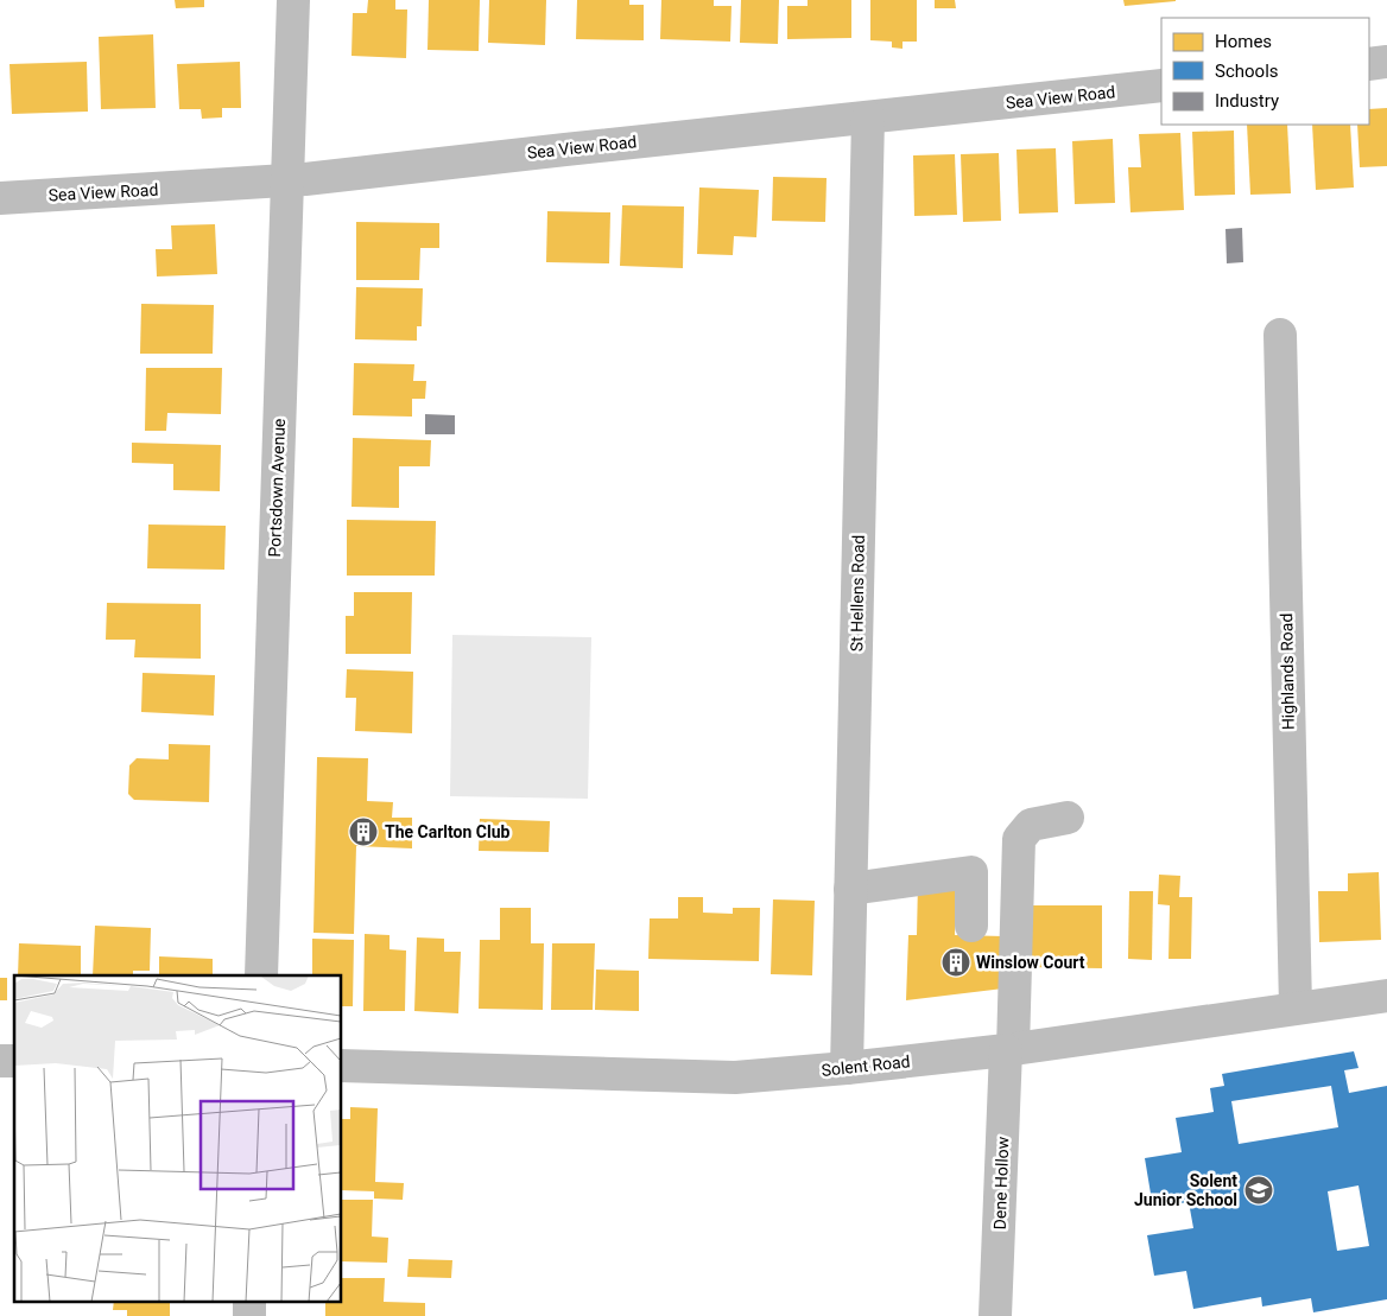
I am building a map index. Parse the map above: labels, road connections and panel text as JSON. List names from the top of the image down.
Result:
{
  "streets": {
    "street": [
      "Sea View Road",
      "Portsdown Avenue",
      "St Hellens Road",
      "Highlands Road",
      "Solent Road",
      "Dene Hollow"
    ]
  },
  "crossings": [
    ["Sea View Road", "Portsdown Avenue"],
    ["Sea View Road", "St Hellens Road"],
    ["St Hellens Road", "Solent Road"],
    ["Highlands Road", "Solent Road"],
    ["Solent Road", "Dene Hollow"]
  ],
  "places": {
    "building": ["The Carlton Club", "Winslow Court"],
    "school or university": ["Solent Junior School"]
  },
  "legend": ["Homes", "Schools", "Industry"]
}
